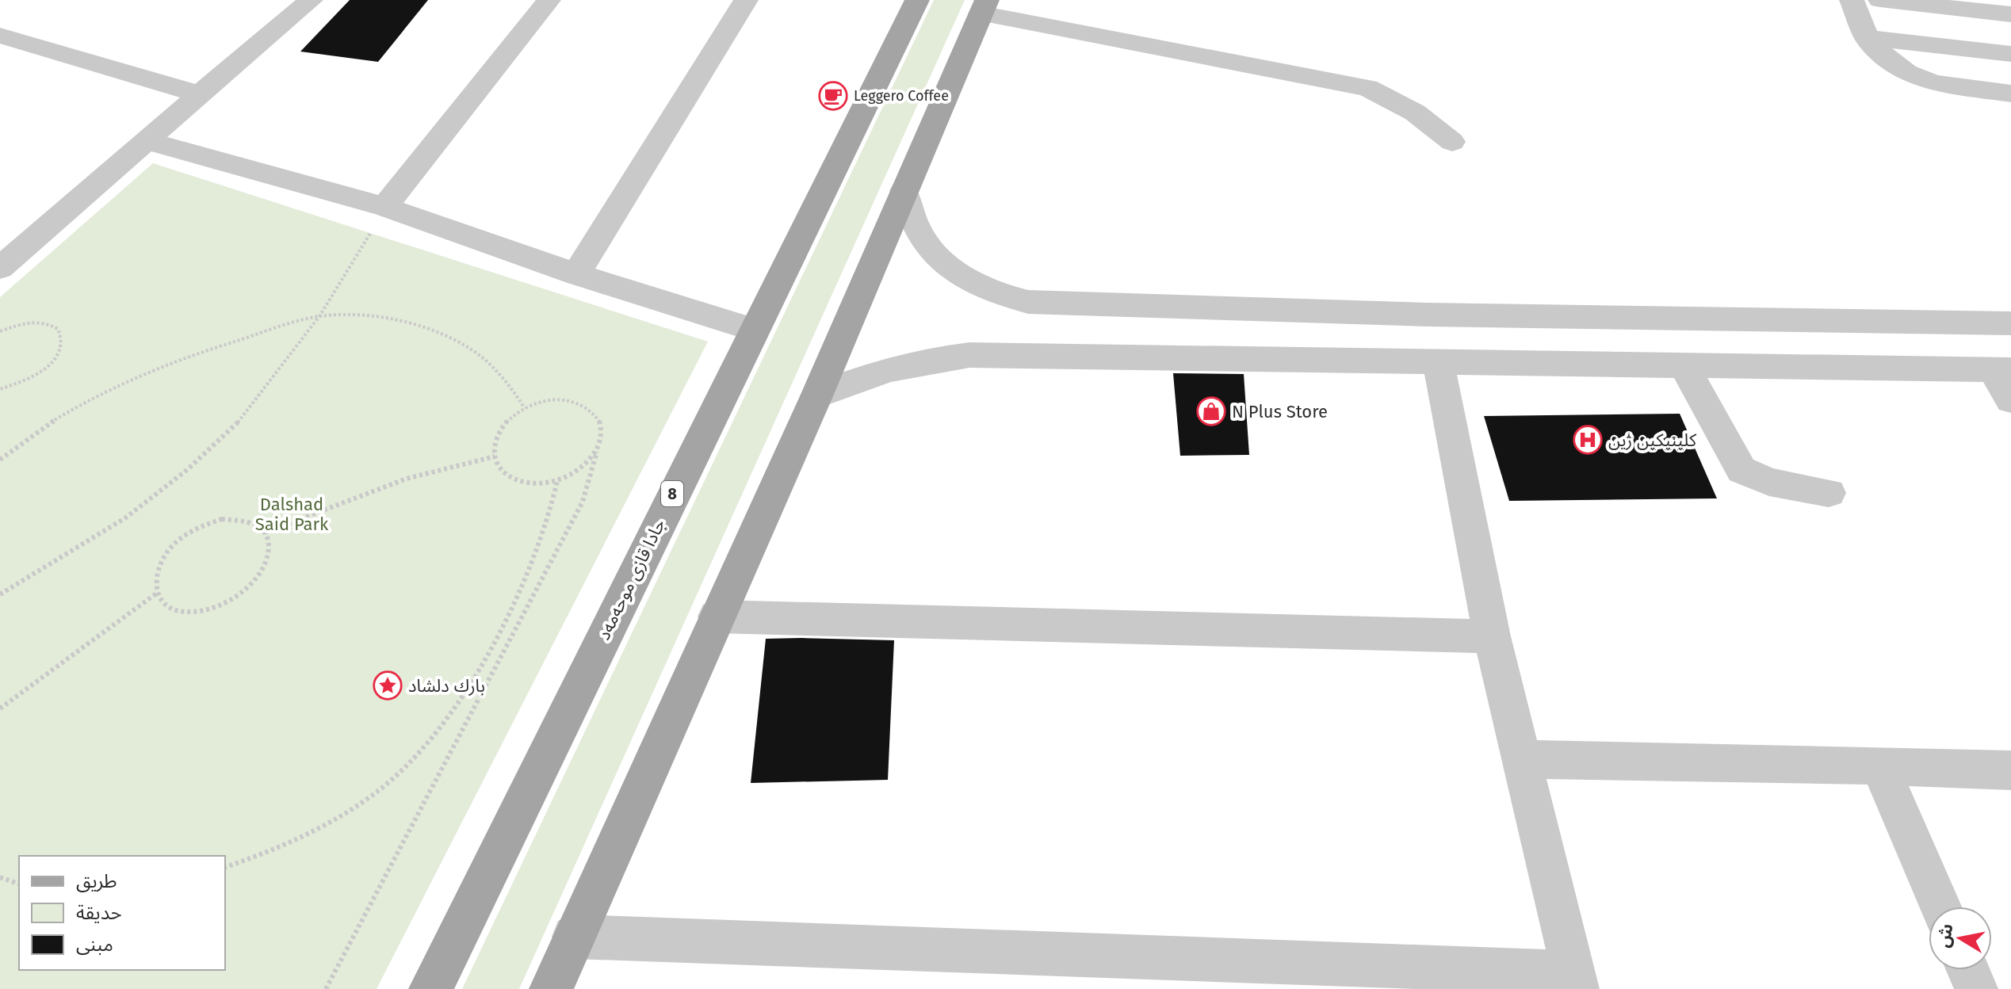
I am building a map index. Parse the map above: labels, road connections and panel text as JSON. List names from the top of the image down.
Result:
{
  "streets": {
    "main road": ["8", "جادا قازی موحەمەد"]
  },
  "parks": ["Dalshad Said Park"],
  "places": {
    "cafe": ["Leggero Coffee"],
    "shop": ["N Plus Store"],
    "hospital": ["كلينيكين ژين"],
    "place": ["بارك دلشاد"]
  },
  "legend": ["طريق", "حديقة", "مبنى"],
  "north": "left"
}
